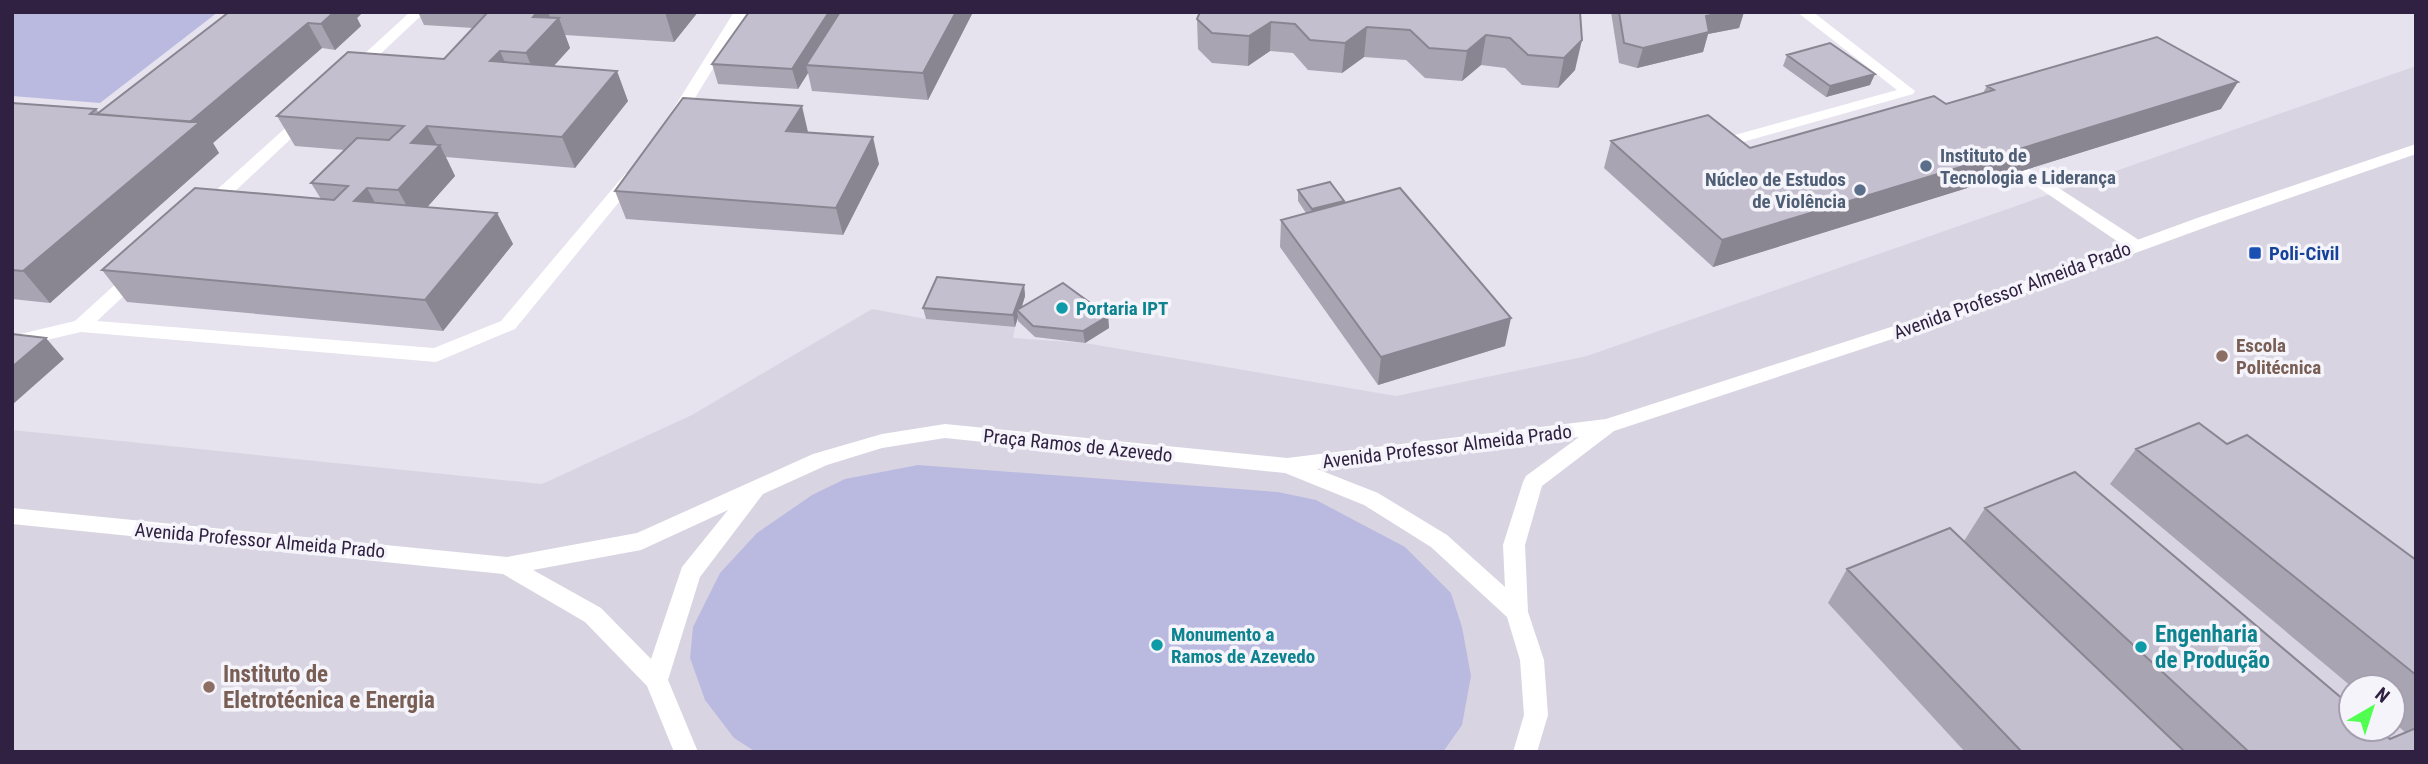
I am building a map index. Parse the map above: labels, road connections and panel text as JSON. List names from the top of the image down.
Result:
{
  "streets": {
    "street": ["Avenida Professor Almeida Prado", "Praça Ramos de Azevedo"]
  },
  "crossings": [
    ["Avenida Professor Almeida Prado", "Praça Ramos de Azevedo"]
  ],
  "places": {
    "other": [
      "Instituto de Tecnologia e Liderança",
      "Núcleo de Estudos de Violência",
      "Portaria IPT",
      "Escola Politécnica",
      "Monumento a Ramos de Azevedo",
      "Engenharia de Produção",
      "Instituto de Eletrotécnica e Energia"
    ],
    "transit": ["Poli-Civil"]
  },
  "north": "top right"
}
